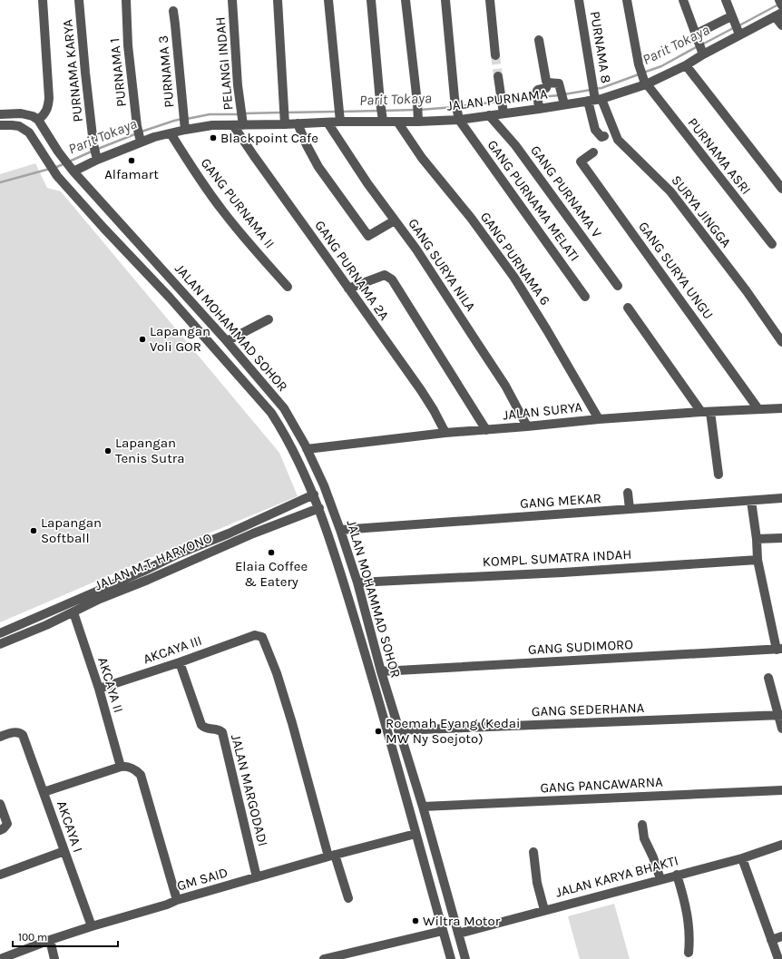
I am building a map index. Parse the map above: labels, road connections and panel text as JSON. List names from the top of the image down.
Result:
{
  "streets": {
    "street": [
      "PURNAMA 8",
      "PELANGI INDAH",
      "PURNAMA KARYA",
      "PURNAMA 3",
      "PURNAMA 1",
      "JALAN PURNAMA",
      "PURNAMA ASRI",
      "GANG PURNAMA V",
      "GANG PURNAMA MELATI",
      "GANG PURNAMA II",
      "SURYA JINGGA",
      "GANG PURNAMA 6",
      "GANG SURYA NILA",
      "GANG PURNAMA 2A",
      "GANG SURYA UNGU",
      "JALAN MOHAMMAD SOHOR",
      "JALAN SURYA",
      "GANG MEKAR",
      "KOMPL. SUMATRA INDAH",
      "JALAN M.T. HARYONO",
      "GANG SUDIMORO",
      "AKCAYA III",
      "AKCAYA II",
      "GANG SEDERHANA",
      "GANG PANCAWARNA",
      "JALAN MARGODADI",
      "AKCAYA I",
      "JALAN KARYA BHAKTI",
      "GM SAID"
    ]
  },
  "crossings": [
    ["PURNAMA 8", "JALAN PURNAMA"],
    ["PURNAMA 8", "SURYA JINGGA"],
    ["PELANGI INDAH", "JALAN PURNAMA"],
    ["PURNAMA KARYA", "JALAN PURNAMA"],
    ["PURNAMA 3", "JALAN PURNAMA"],
    ["PURNAMA 1", "JALAN PURNAMA"],
    ["JALAN PURNAMA", "PURNAMA ASRI"],
    ["JALAN PURNAMA", "GANG PURNAMA V"],
    ["JALAN PURNAMA", "GANG PURNAMA MELATI"],
    ["JALAN PURNAMA", "GANG PURNAMA II"],
    ["JALAN PURNAMA", "SURYA JINGGA"],
    ["JALAN PURNAMA", "GANG PURNAMA 6"],
    ["JALAN PURNAMA", "GANG SURYA NILA"],
    ["JALAN PURNAMA", "GANG PURNAMA 2A"],
    ["JALAN PURNAMA", "JALAN MOHAMMAD SOHOR"],
    ["GANG PURNAMA 6", "JALAN SURYA"],
    ["GANG SURYA NILA", "JALAN SURYA"],
    ["GANG PURNAMA 2A", "JALAN SURYA"],
    ["GANG SURYA UNGU", "JALAN SURYA"],
    ["JALAN MOHAMMAD SOHOR", "JALAN SURYA"],
    ["JALAN MOHAMMAD SOHOR", "GANG MEKAR"],
    ["JALAN MOHAMMAD SOHOR", "KOMPL. SUMATRA INDAH"],
    ["JALAN MOHAMMAD SOHOR", "JALAN M.T. HARYONO"],
    ["JALAN MOHAMMAD SOHOR", "GANG SUDIMORO"],
    ["JALAN MOHAMMAD SOHOR", "GANG SEDERHANA"],
    ["JALAN MOHAMMAD SOHOR", "GANG PANCAWARNA"],
    ["JALAN MOHAMMAD SOHOR", "JALAN KARYA BHAKTI"],
    ["JALAN MOHAMMAD SOHOR", "GM SAID"],
    ["JALAN M.T. HARYONO", "AKCAYA II"],
    ["AKCAYA III", "AKCAYA II"],
    ["AKCAYA III", "JALAN MARGODADI"],
    ["AKCAYA III", "GM SAID"],
    ["JALAN MARGODADI", "GM SAID"],
    ["AKCAYA I", "GM SAID"]
  ],
  "water": ["Parit Tokaya"],
  "places": [
    "Blackpoint Cafe",
    "Alfamart",
    "Lapangan Voli GOR",
    "Lapangan Tenis Sutra",
    "Lapangan Softball",
    "Elaia Coffee & Eatery",
    "Roemah Eyang (Kedai MW Ny Soejoto)",
    "Wiltra Motor"
  ],
  "scale_bar": "100 m"
}
